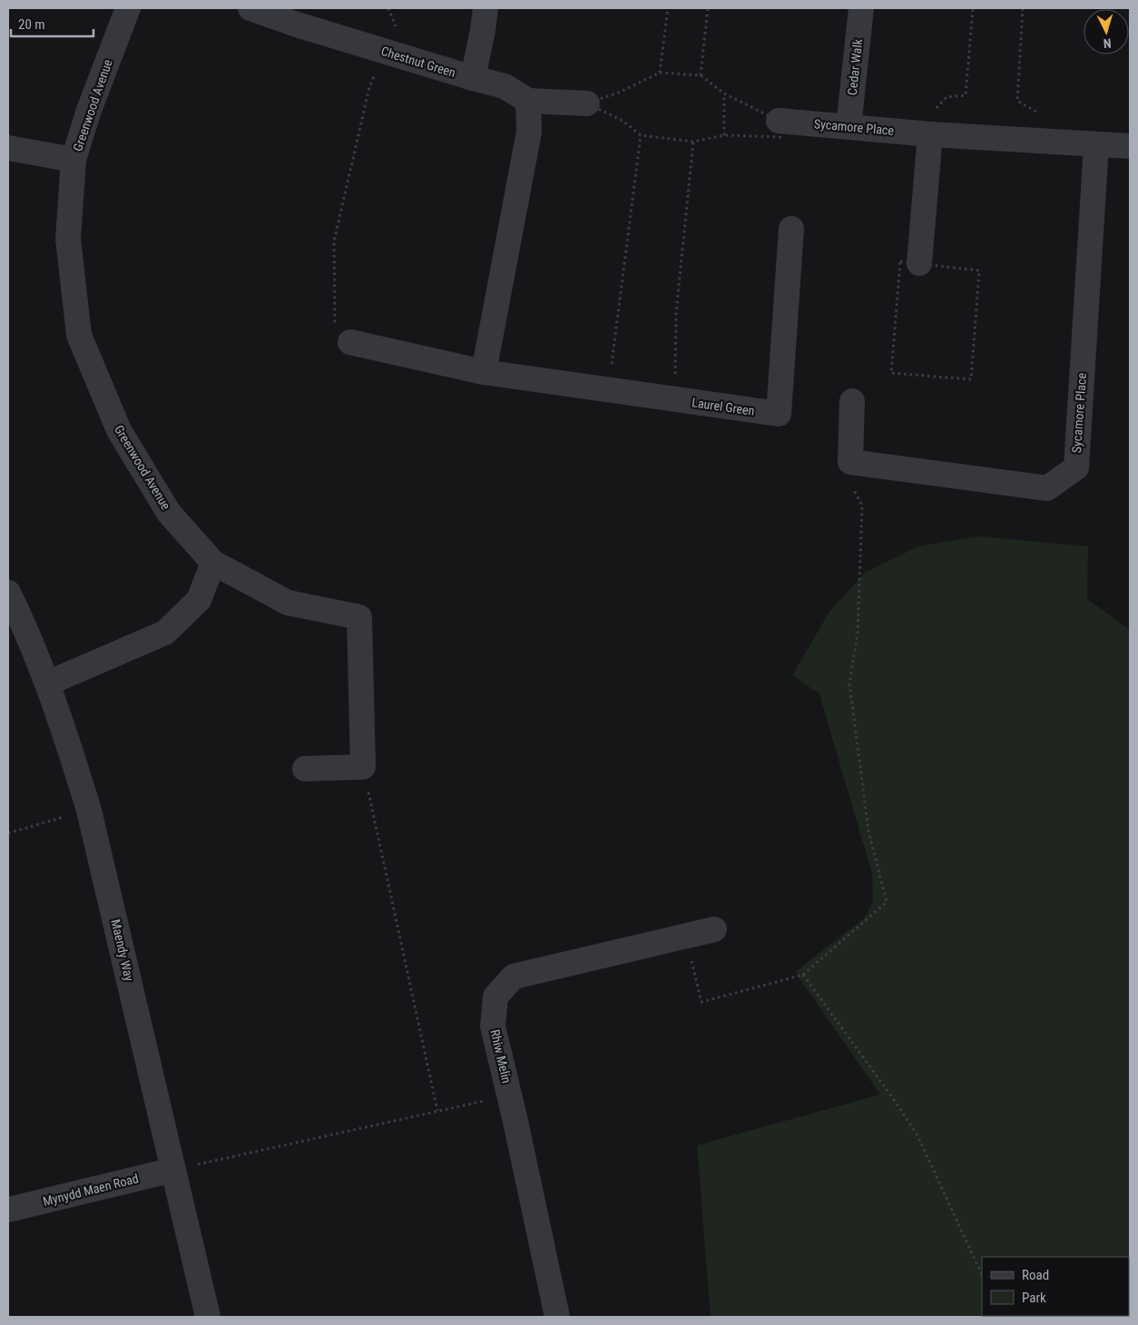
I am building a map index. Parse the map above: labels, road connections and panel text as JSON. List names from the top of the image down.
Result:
{
  "streets": {
    "street": [
      "Chestnut Green",
      "Cedar Walk",
      "Greenwood Avenue",
      "Sycamore Place",
      "Laurel Green",
      "Maendy Way",
      "Rhiw Melin",
      "Mynydd Maen Road"
    ]
  },
  "crossings": [
    ["Cedar Walk", "Sycamore Place"],
    ["Maendy Way", "Mynydd Maen Road"]
  ],
  "legend": ["Road", "Park"],
  "scale_bar": "20 m",
  "north": "bottom"
}
